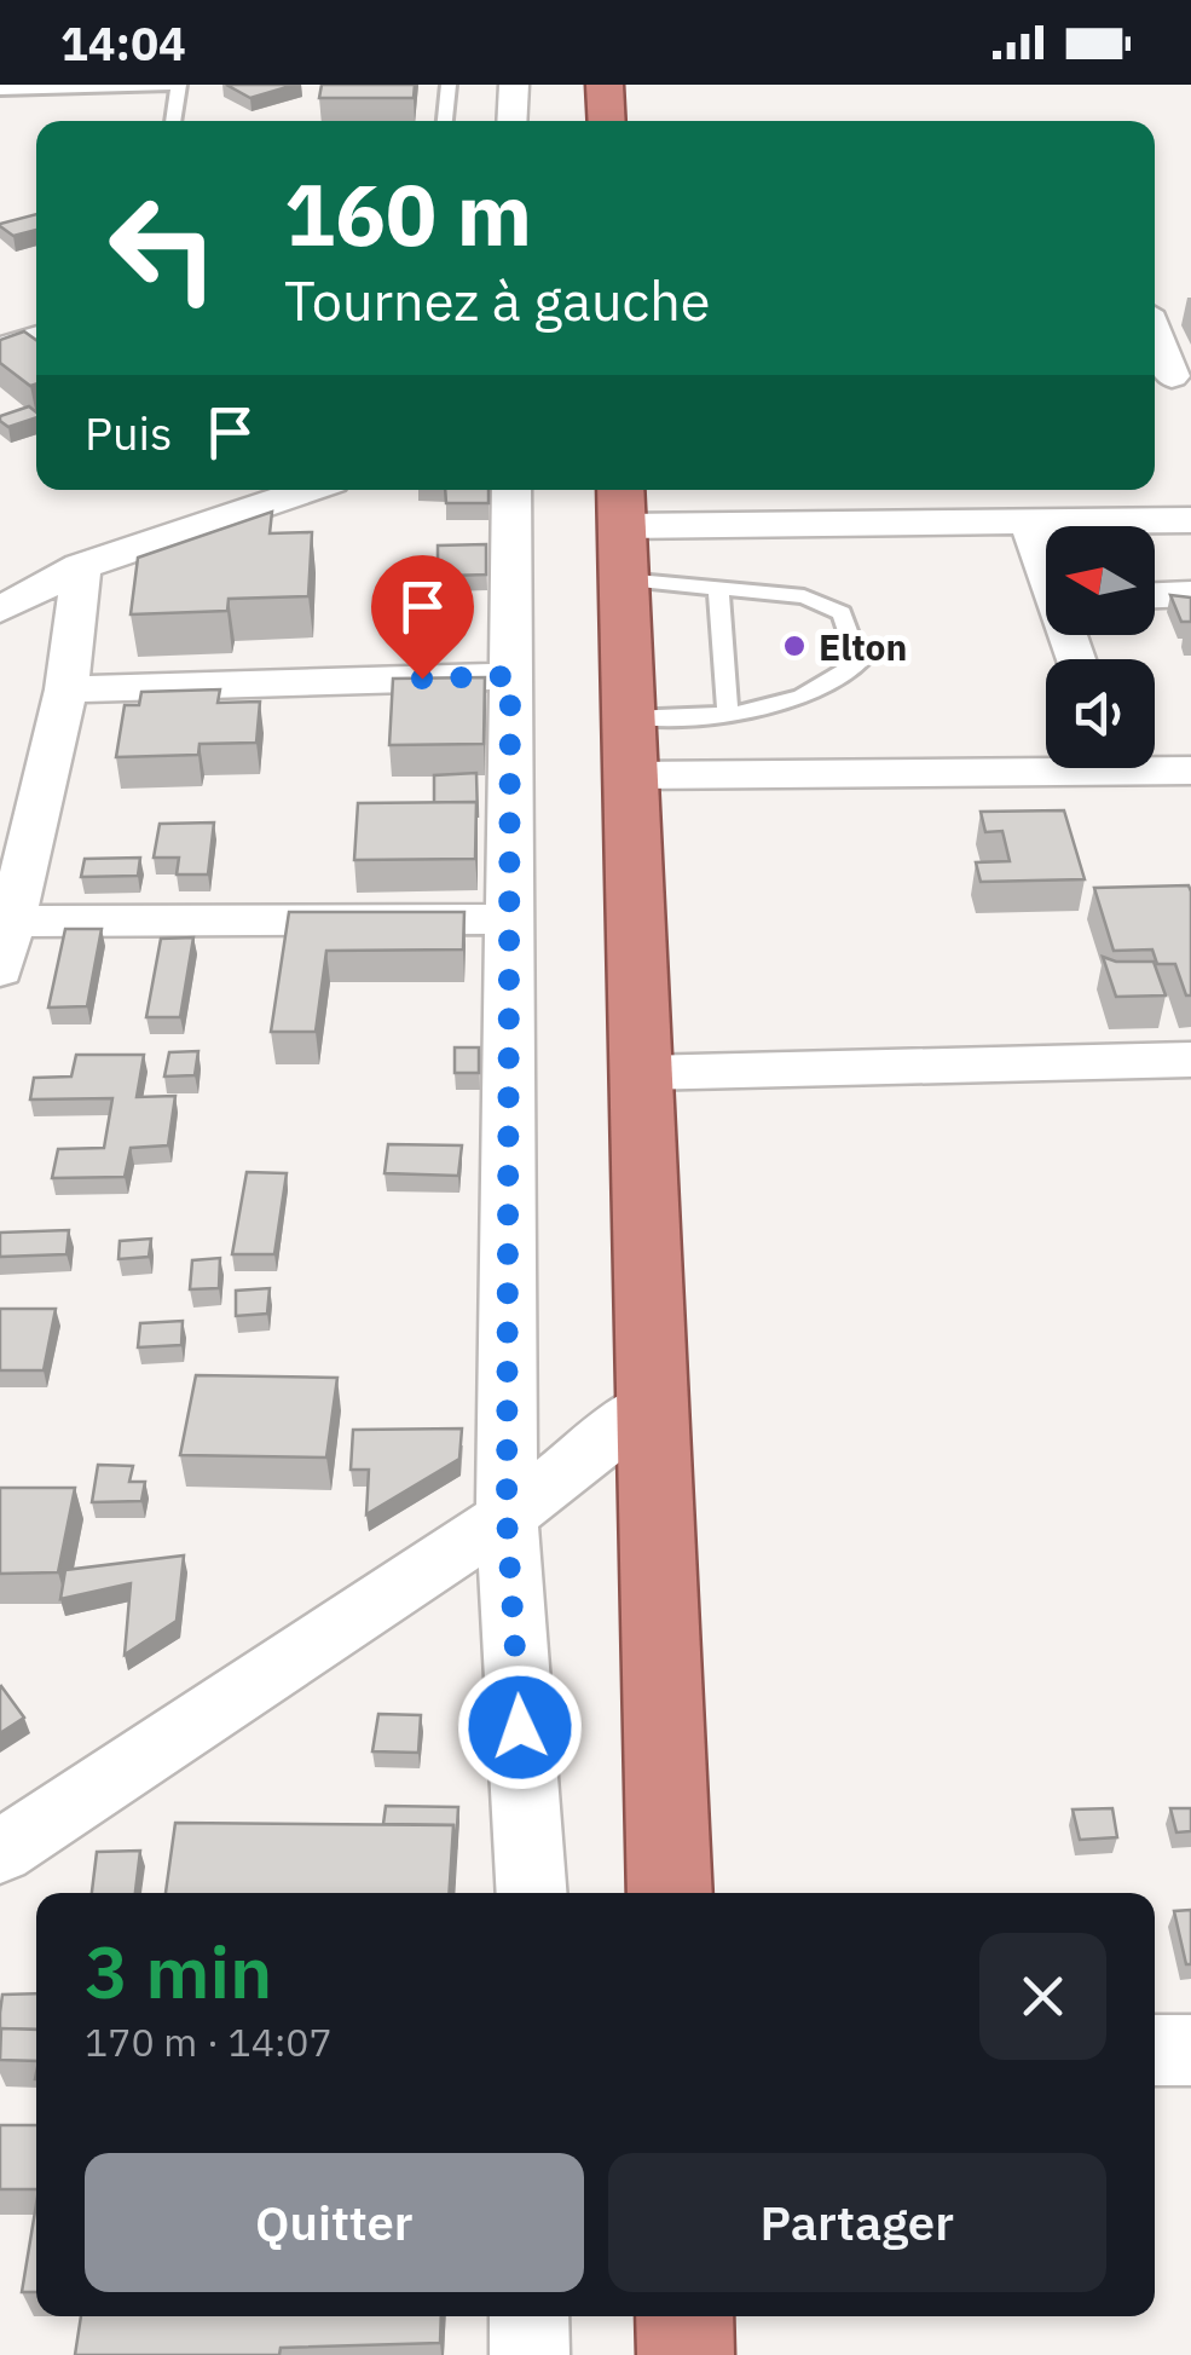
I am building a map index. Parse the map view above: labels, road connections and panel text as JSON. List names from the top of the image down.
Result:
{
  "places": ["Elton"],
  "north": "left",
  "page": {
    "status": "14:04",
    "turn": ["160 m", "Tournez à gauche"],
    "then": "Puis",
    "heading": ["3 min", "170 m · 14:07"],
    "buttons": ["Quitter", "Partager"]
  }
}
